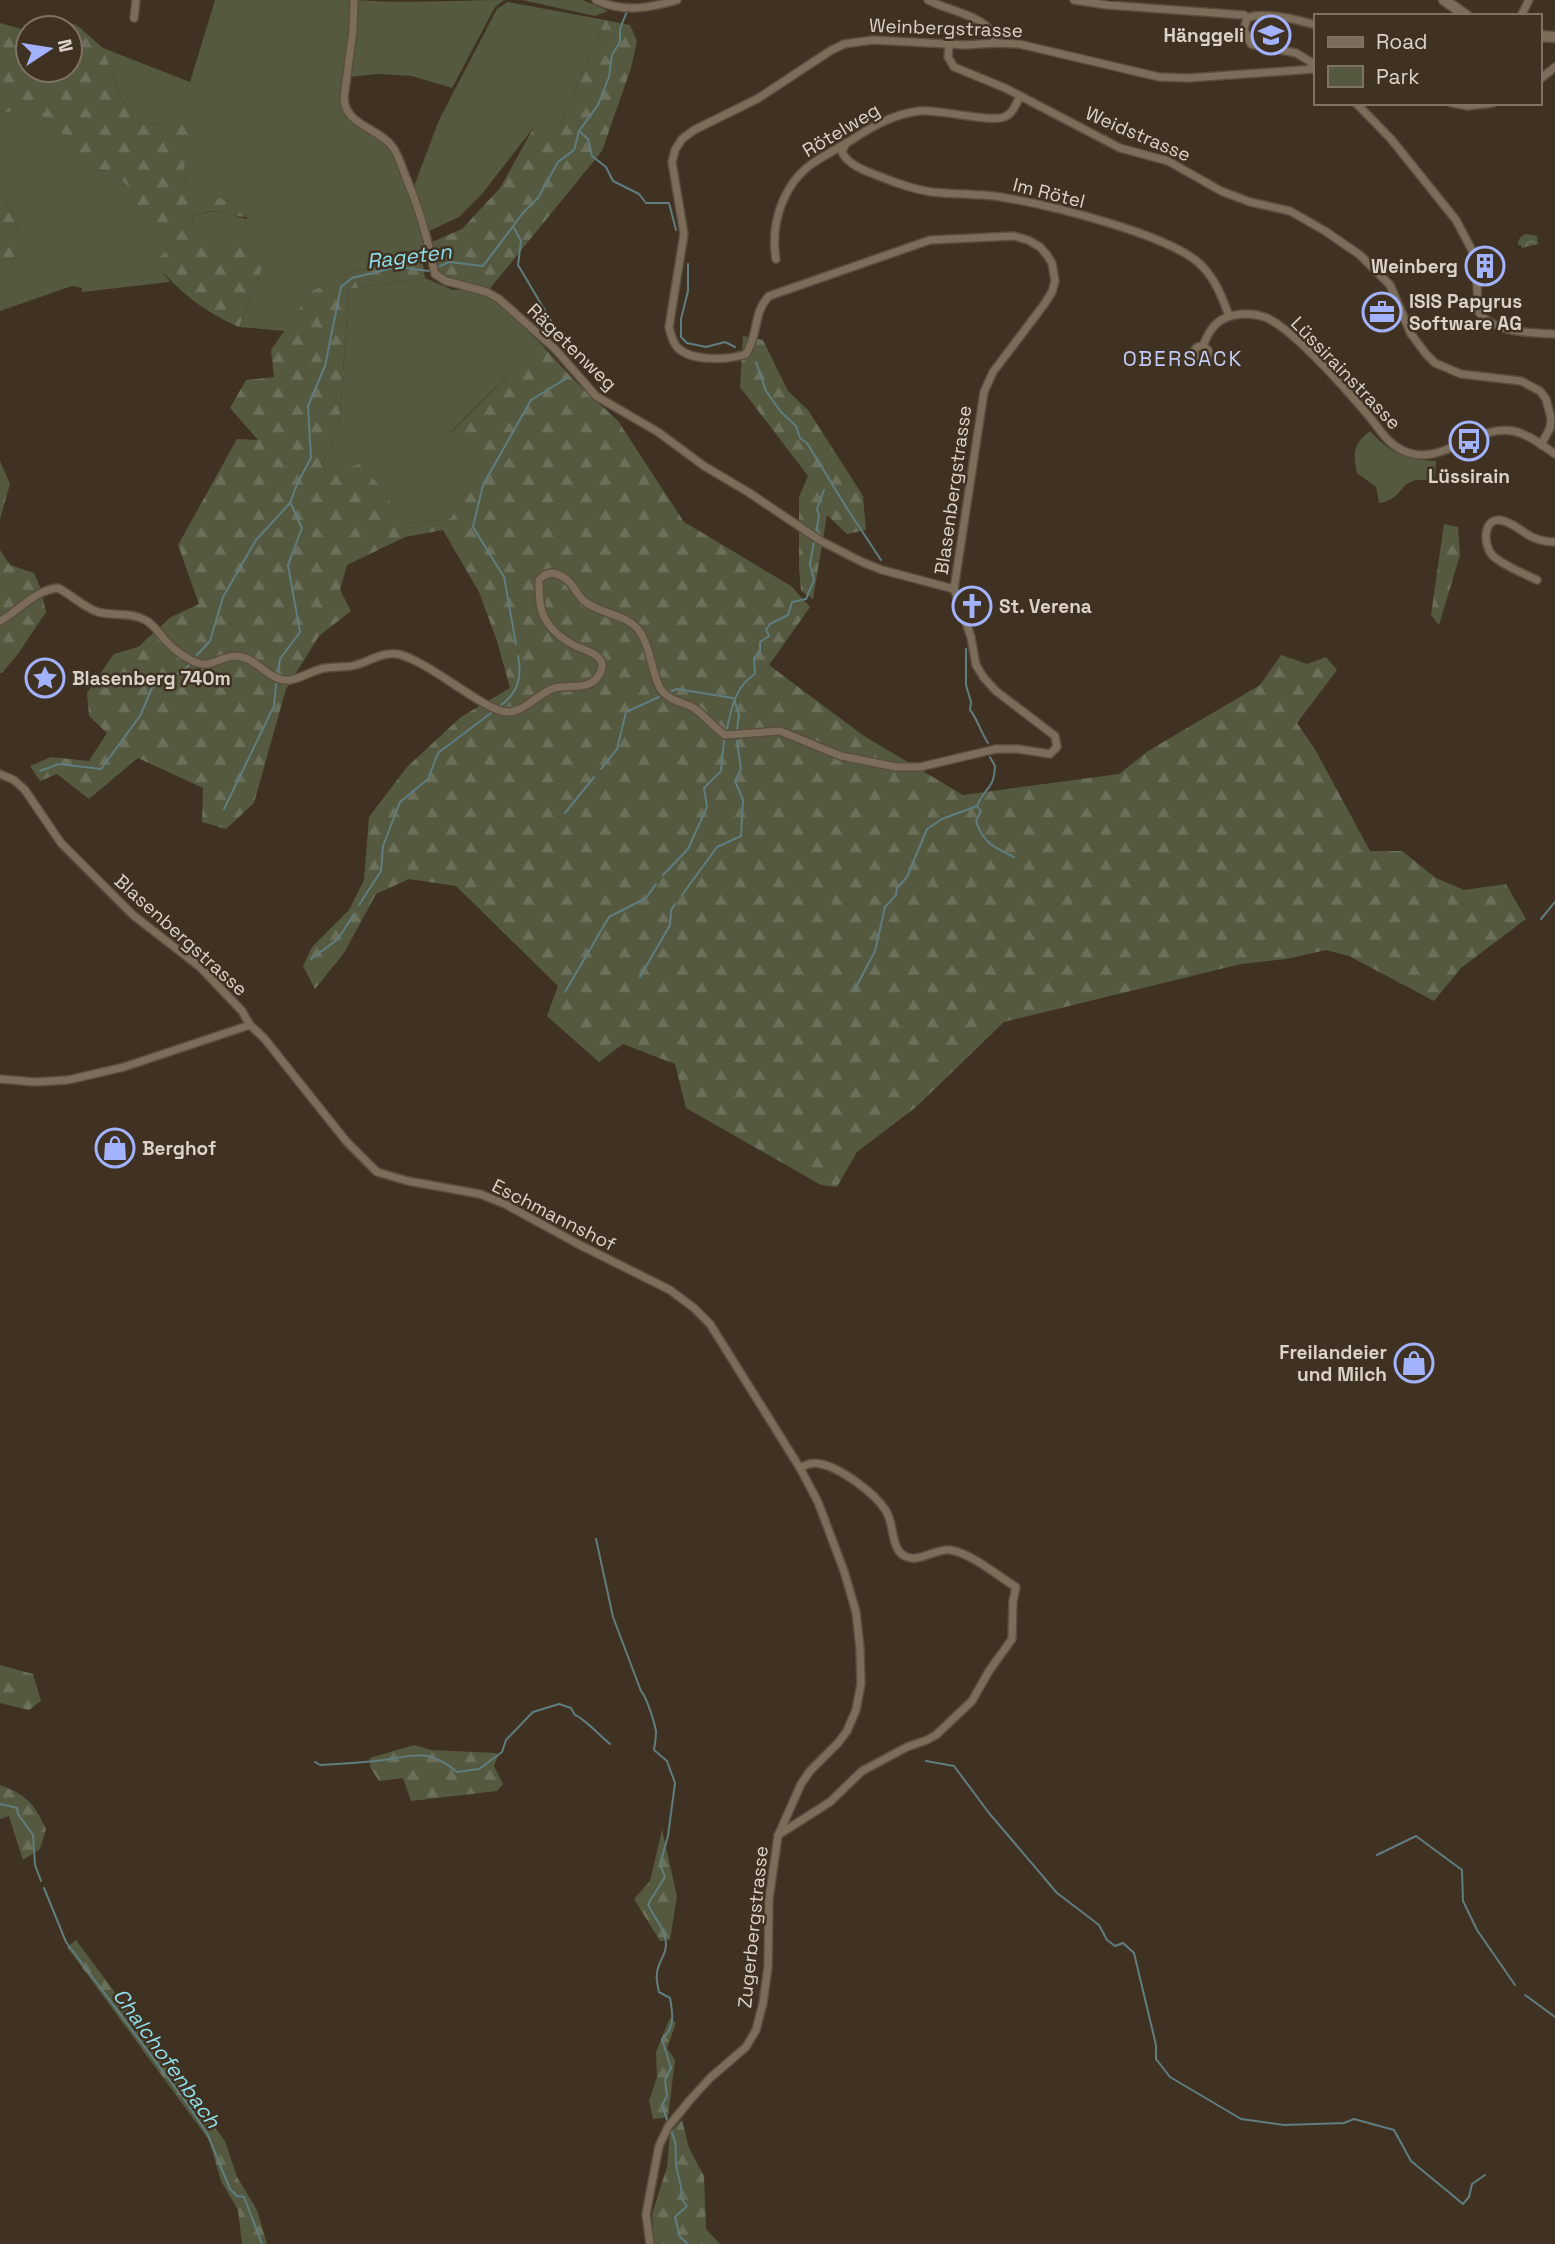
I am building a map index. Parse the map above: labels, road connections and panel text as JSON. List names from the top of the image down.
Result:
{
  "streets": {
    "street": [
      "Weinbergstrasse",
      "Rötelweg",
      "Weidstrasse",
      "Im Rötel",
      "Rägetenweg",
      "Lüssirainstrasse",
      "Blasenbergstrasse",
      "Eschmannshof",
      "Zugerbergstrasse"
    ]
  },
  "crossings": [
    ["Weinbergstrasse", "Weidstrasse"],
    ["Weinbergstrasse", "Blasenbergstrasse"],
    ["Rötelweg", "Weidstrasse"],
    ["Rötelweg", "Im Rötel"],
    ["Weidstrasse", "Lüssirainstrasse"],
    ["Im Rötel", "Lüssirainstrasse"],
    ["Rägetenweg", "Blasenbergstrasse"],
    ["Blasenbergstrasse", "Eschmannshof"],
    ["Eschmannshof", "Zugerbergstrasse"]
  ],
  "districts": ["OBERSACK"],
  "water": ["Rageten", "Chalchofenbach"],
  "places": {
    "school or university": ["Hänggeli"],
    "building": ["Weinberg"],
    "office": ["ISIS Papyrus Software AG"],
    "bus stop": ["Lüssirain"],
    "church": ["St. Verena"],
    "place": ["Blasenberg 740m"],
    "shop": ["Berghof", "Freilandeier und Milch"]
  },
  "legend": ["Road", "Park"],
  "north": "right"
}
